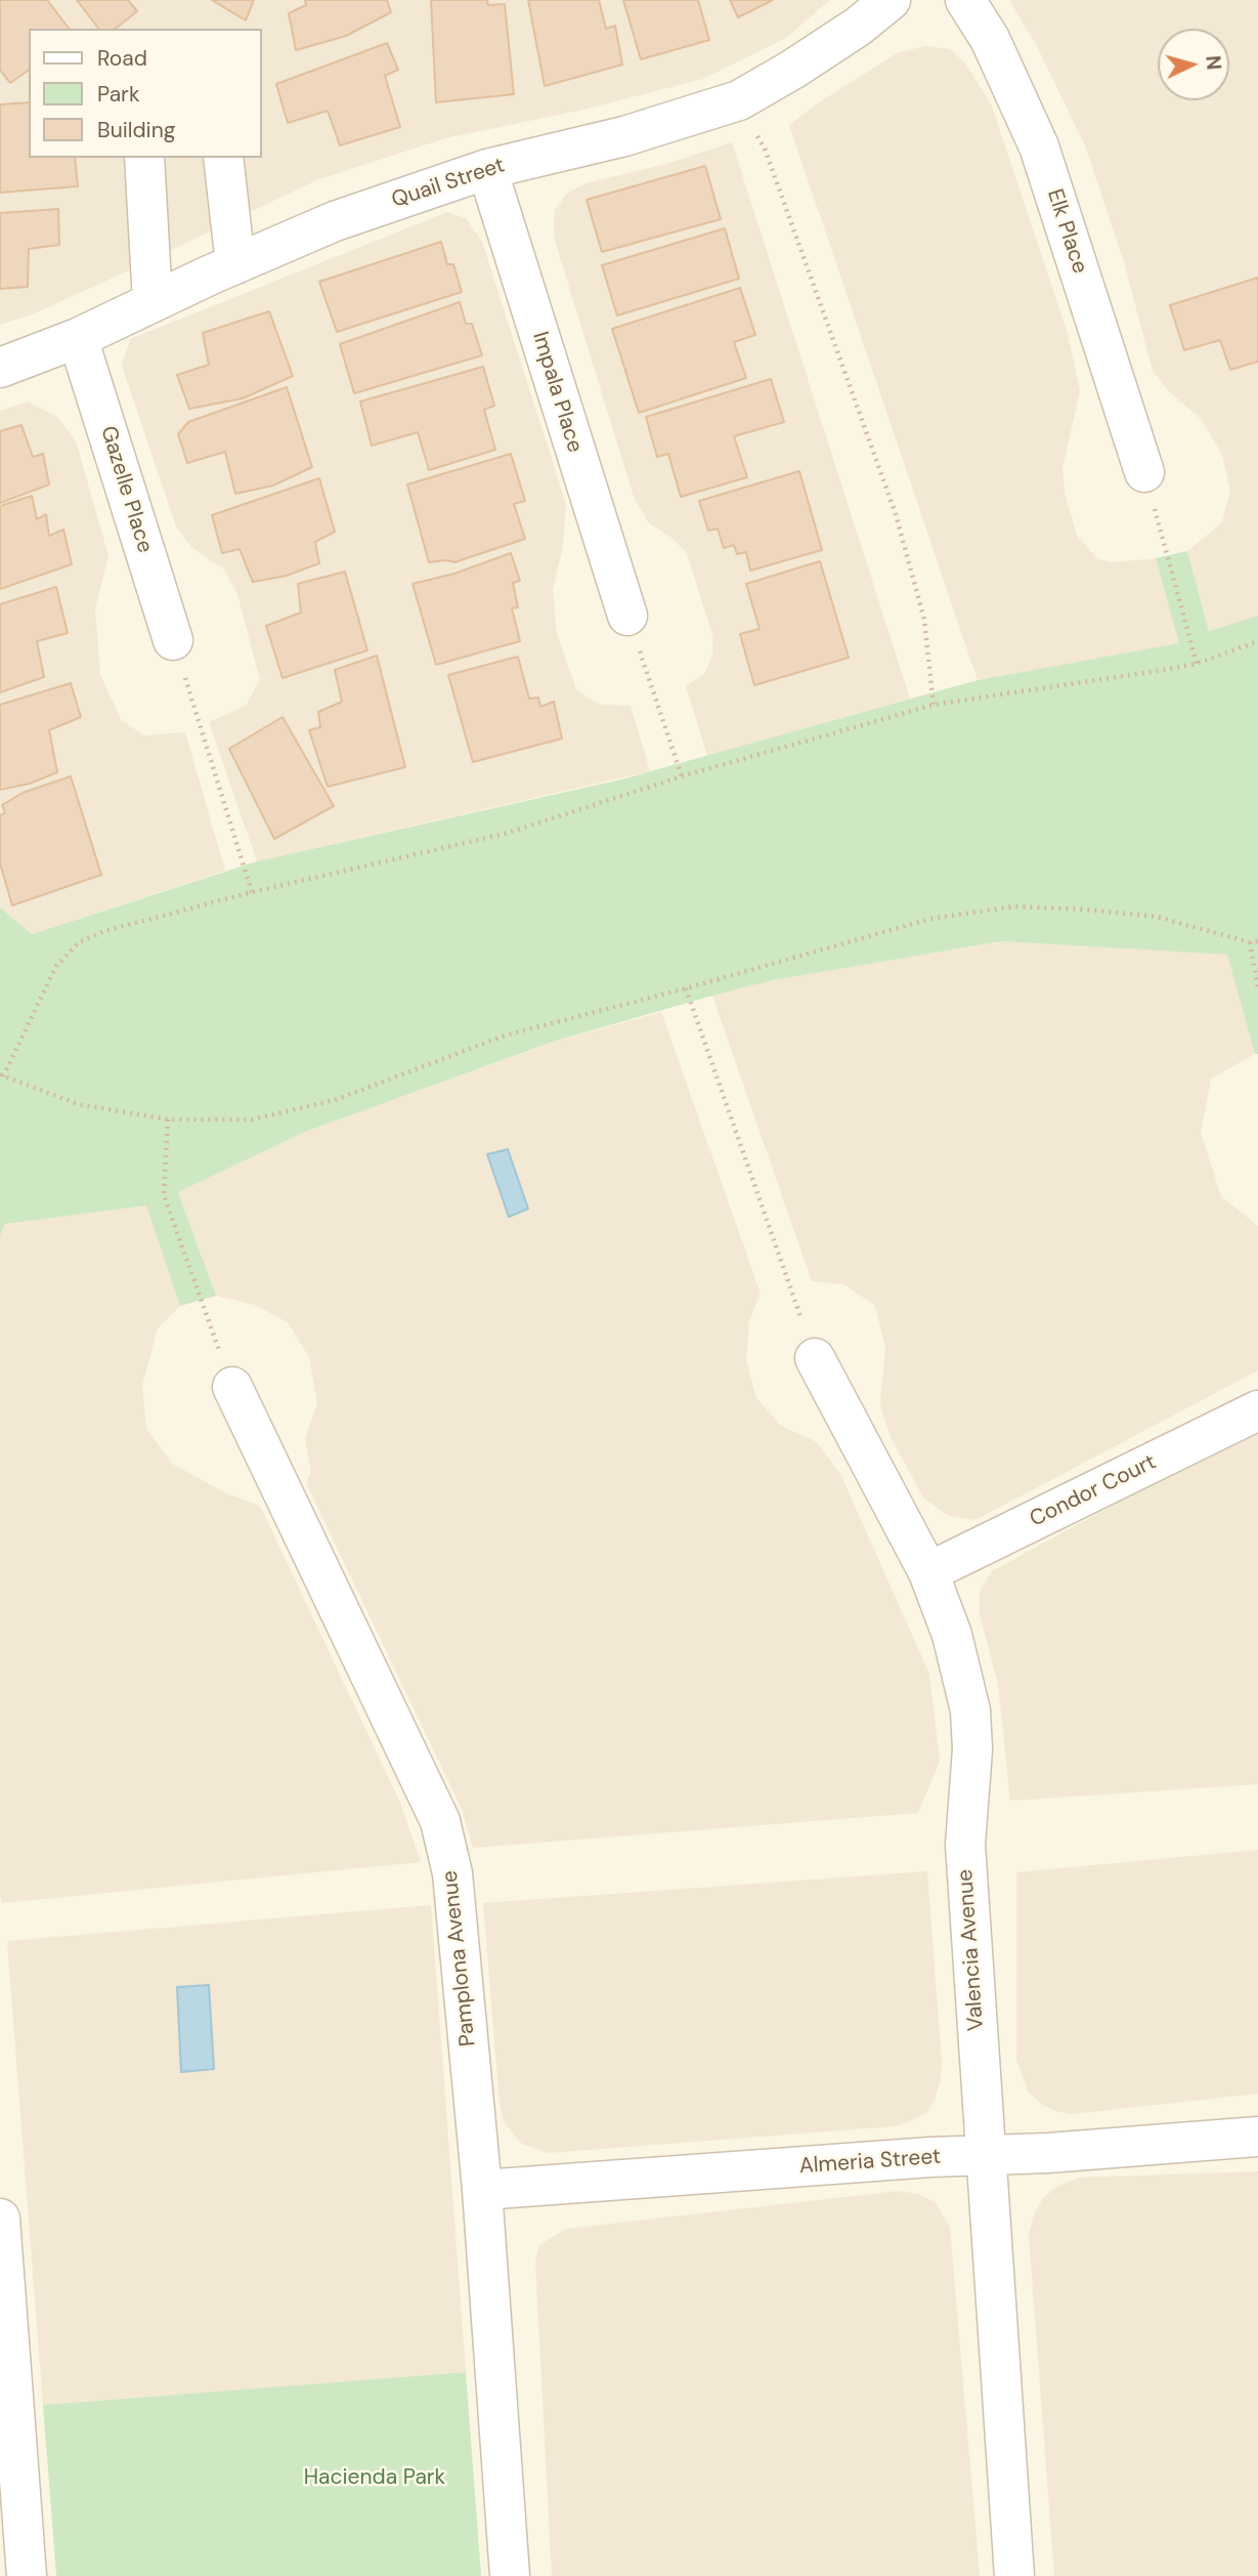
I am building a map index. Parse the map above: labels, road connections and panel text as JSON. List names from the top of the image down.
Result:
{
  "streets": {
    "street": [
      "Quail Street",
      "Elk Place",
      "Impala Place",
      "Gazelle Place",
      "Condor Court",
      "Valencia Avenue",
      "Pamplona Avenue",
      "Almeria Street"
    ]
  },
  "crossings": [
    ["Quail Street", "Impala Place"],
    ["Quail Street", "Gazelle Place"],
    ["Condor Court", "Valencia Avenue"],
    ["Valencia Avenue", "Almeria Street"],
    ["Pamplona Avenue", "Almeria Street"]
  ],
  "parks": ["Hacienda Park"],
  "legend": ["Road", "Park", "Building"],
  "north": "right"
}
